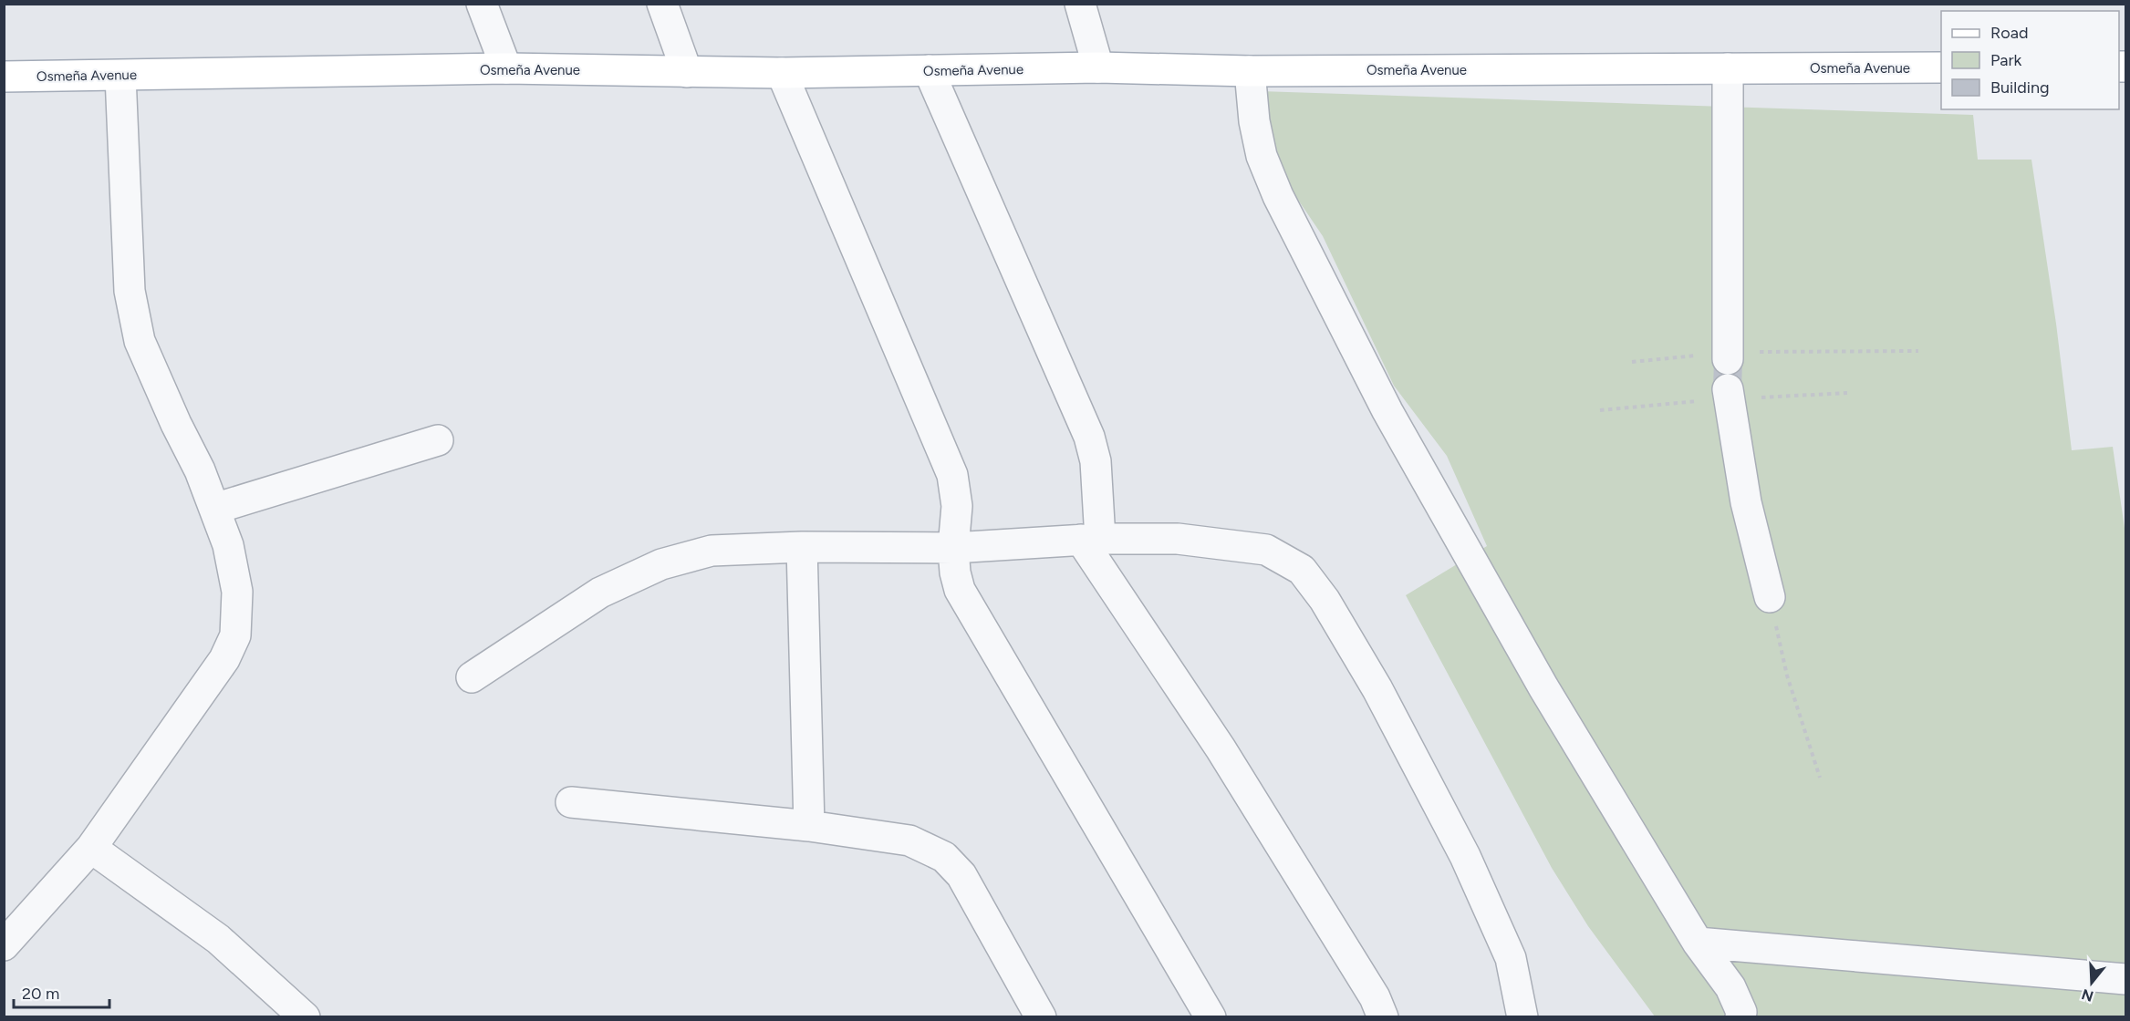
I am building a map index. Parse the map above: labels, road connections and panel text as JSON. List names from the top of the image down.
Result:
{
  "streets": {
    "main road": ["Osmeña Avenue"]
  },
  "legend": ["Road", "Park", "Building"],
  "scale_bar": "20 m",
  "north": "bottom"
}
